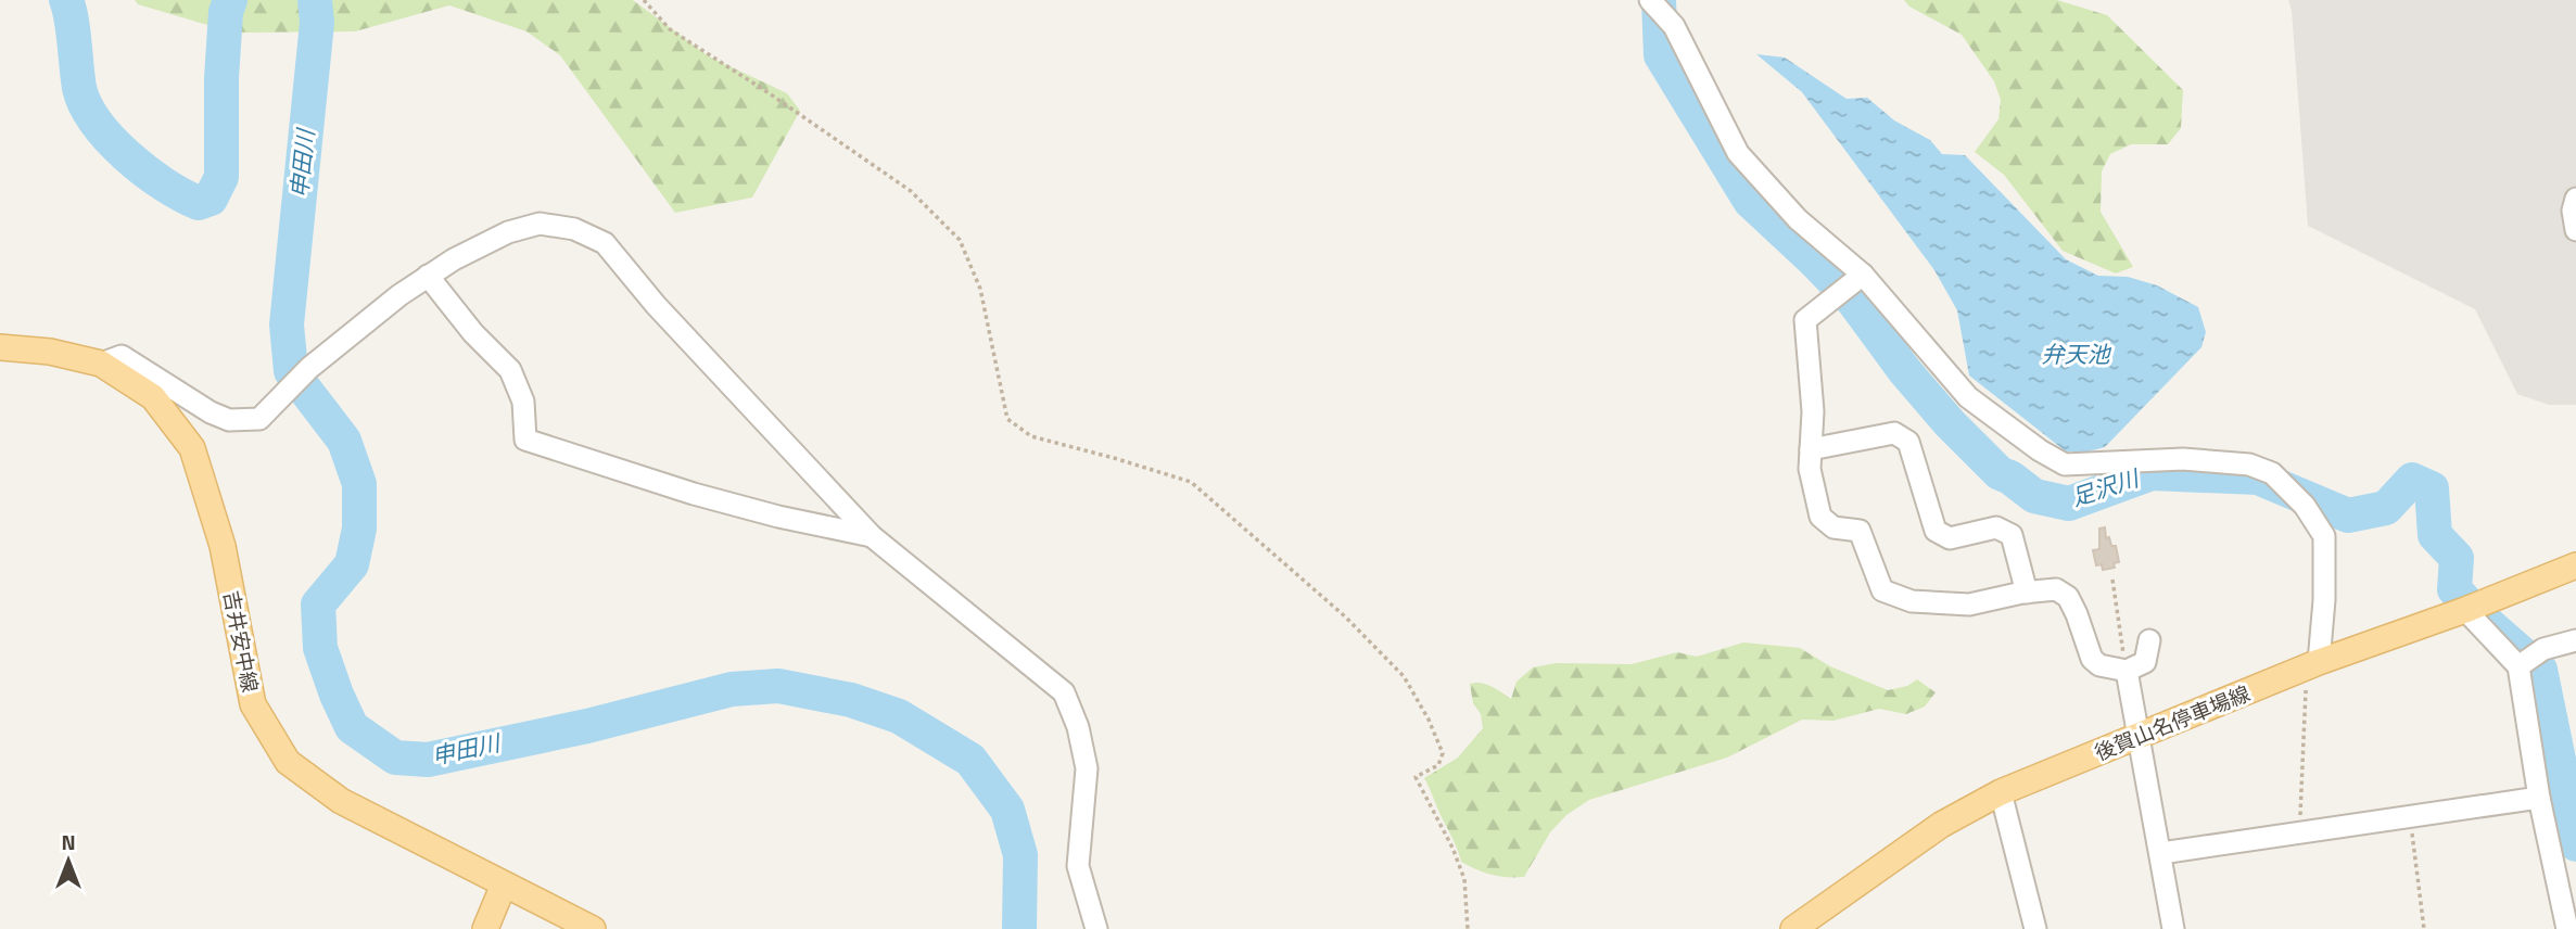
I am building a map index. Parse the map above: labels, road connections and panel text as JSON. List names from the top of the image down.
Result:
{
  "streets": {
    "main road": ["吉井安中線", "後賀山名停車場線"]
  },
  "water": ["申田川", "弁天池", "足沢川"],
  "north": "top"
}
